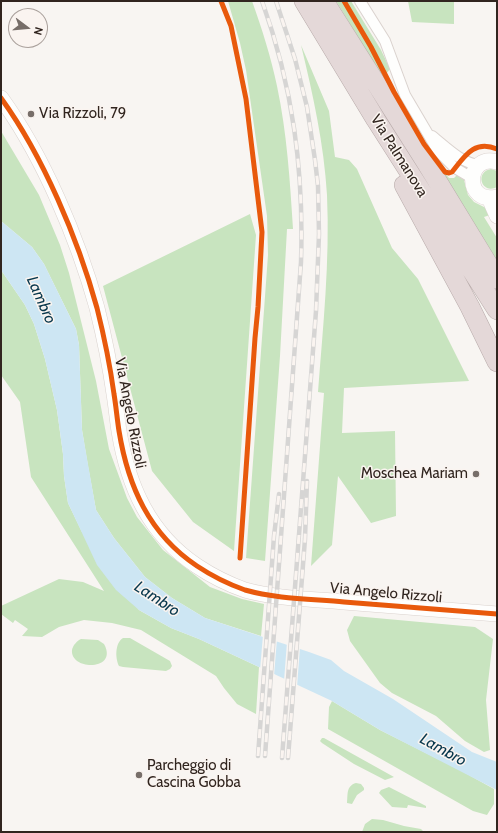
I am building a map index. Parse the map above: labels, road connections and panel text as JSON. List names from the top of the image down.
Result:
{
  "streets": {
    "highway": ["Via Palmanova"],
    "street": ["Via Angelo Rizzoli"]
  },
  "water": ["Lambro"],
  "places": ["Via Rizzoli, 79", "Moschea Mariam", "Parcheggio di Cascina Gobba"],
  "north": "right"
}
